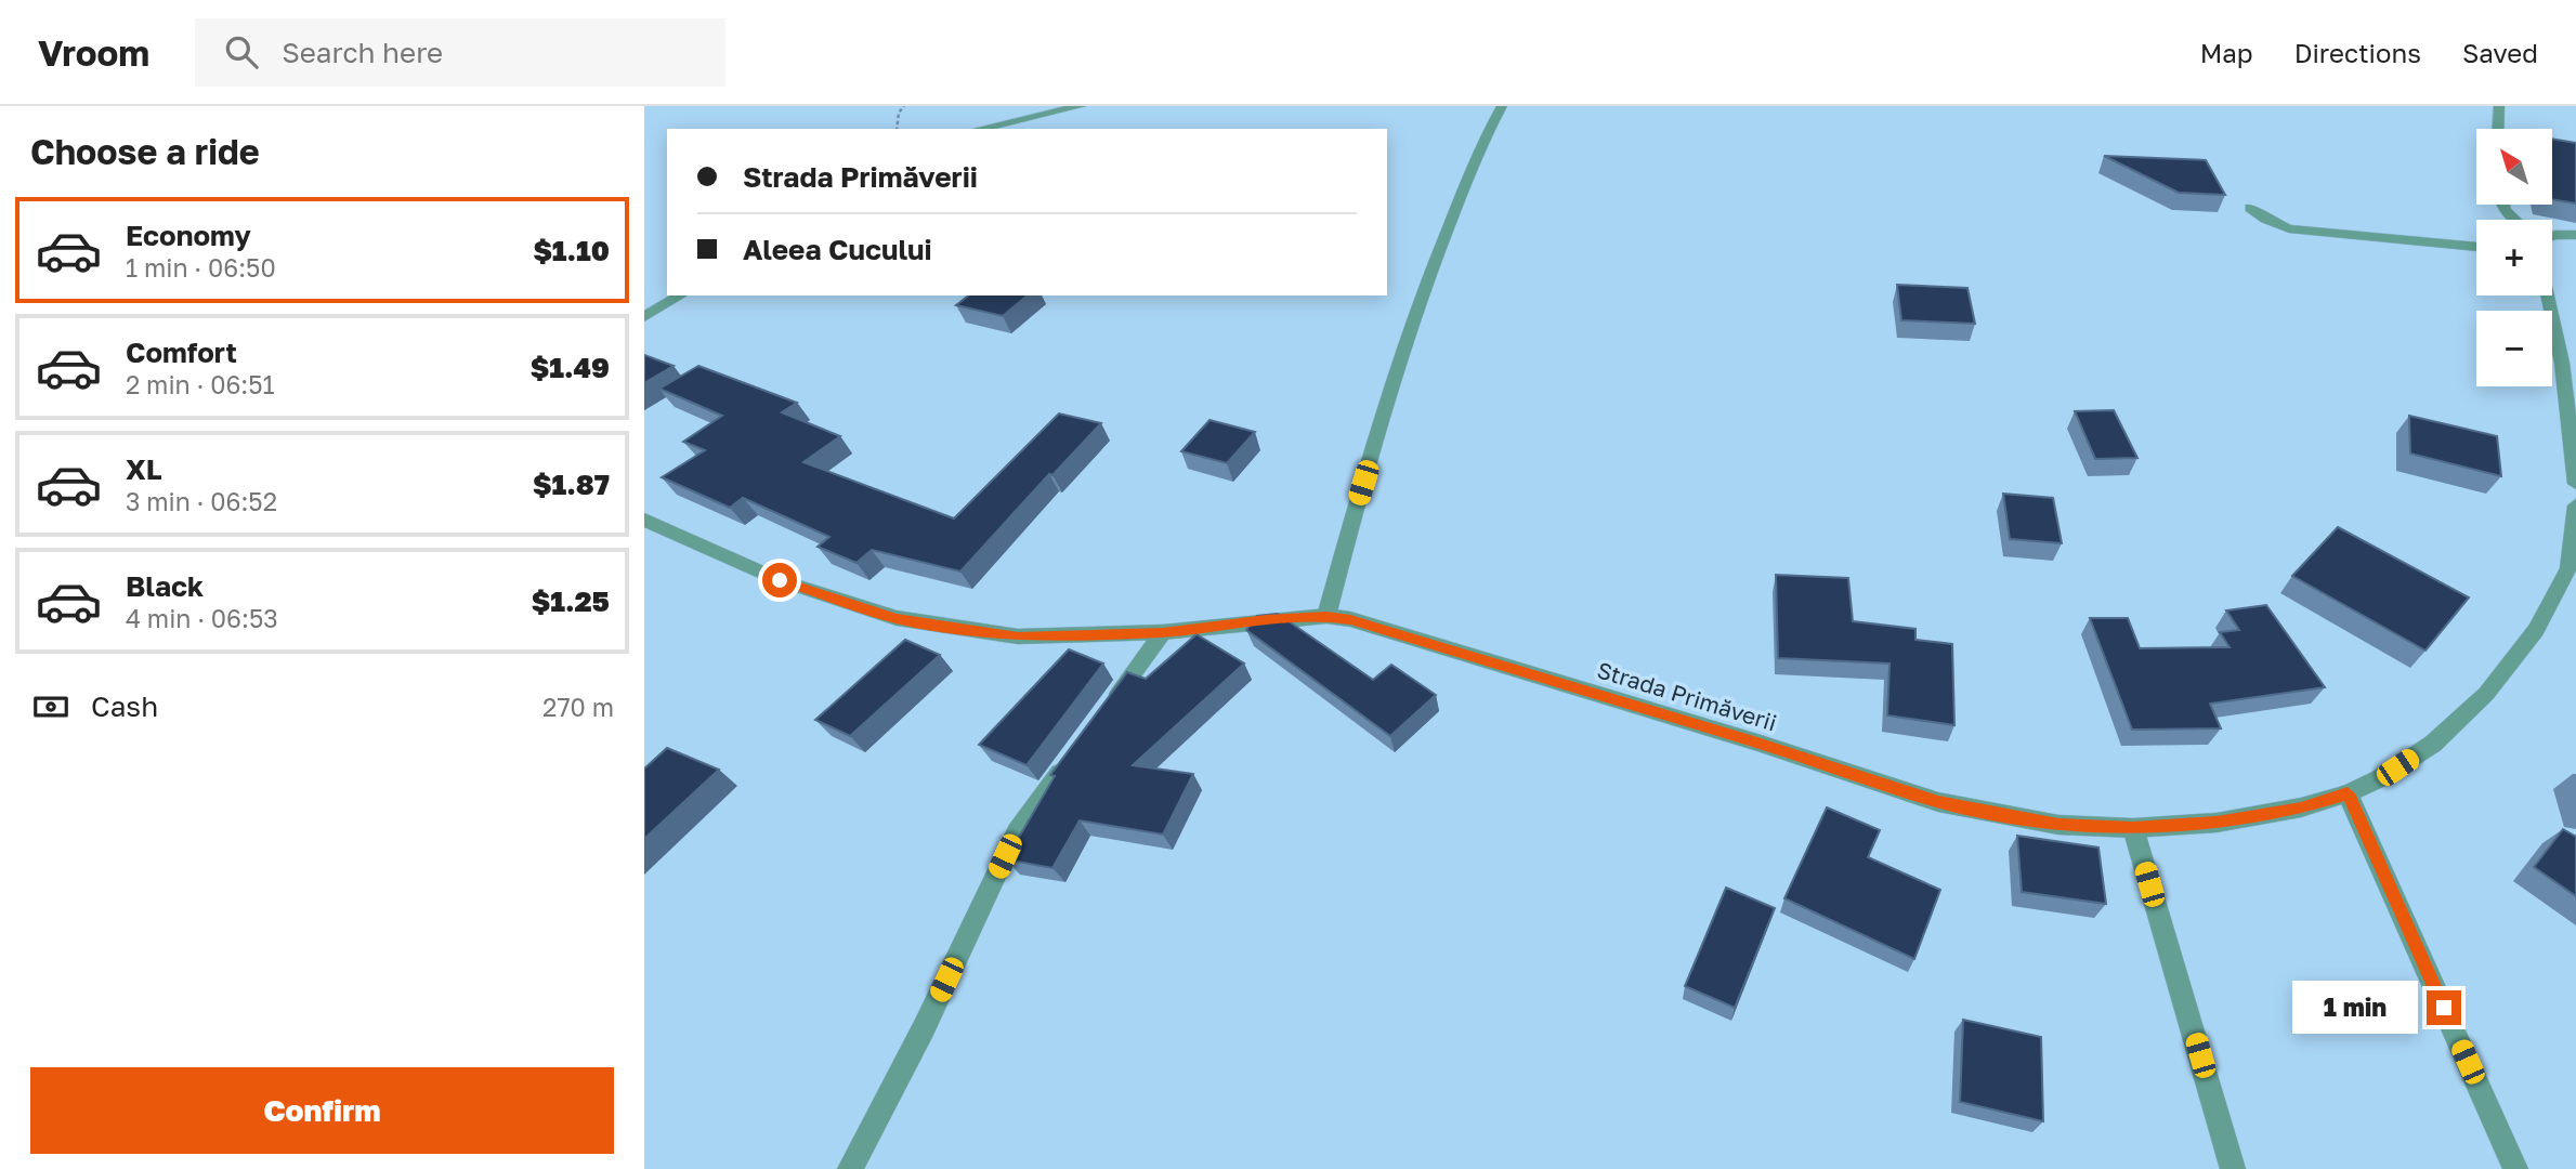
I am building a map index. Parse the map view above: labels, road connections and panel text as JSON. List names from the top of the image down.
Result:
{
  "streets": {
    "street": ["Strada Primăverii"]
  },
  "north": "top left",
  "page": {
    "header": "Vroom",
    "search": "Search here",
    "nav": ["Map", "Directions", "Saved"],
    "heading": "Choose a ride",
    "map_buttons": ["+", "−"],
    "banner": ["Strada Primăverii", "Aleea Cucului"],
    "list": [
      {
        "name": "Economy",
        "note": "1 min · 06:50",
        "value": "$1.10"
      },
      {
        "name": "Comfort",
        "note": "2 min · 06:51",
        "value": "$1.49"
      },
      {
        "name": "XL",
        "note": "3 min · 06:52",
        "value": "$1.87"
      },
      {
        "name": "Black",
        "note": "4 min · 06:53",
        "value": "$1.25"
      }
    ],
    "pay": ["Cash", "270 m"],
    "bubble": "1 min",
    "buttons": "Confirm"
  }
}
